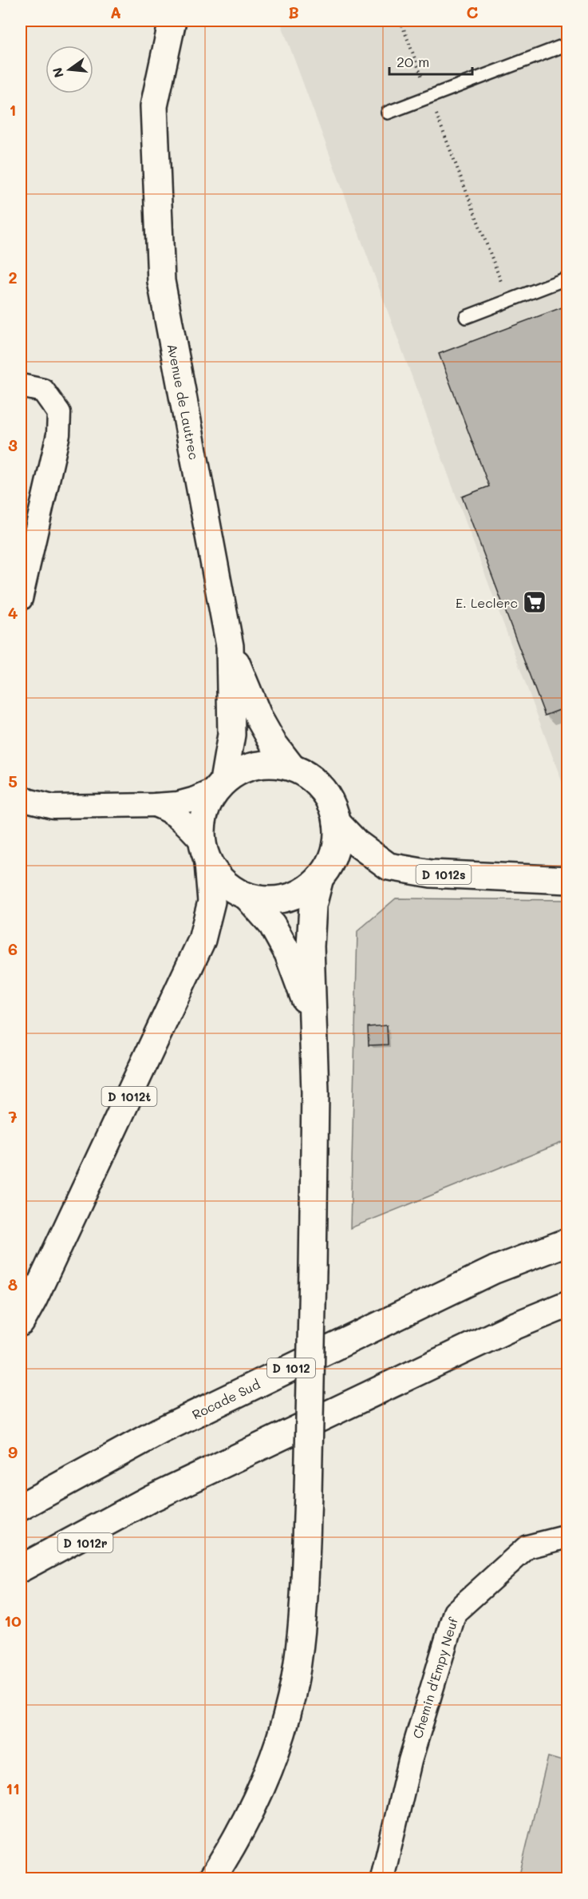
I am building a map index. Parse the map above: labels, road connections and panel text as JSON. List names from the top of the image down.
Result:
{
  "streets": {
    "main road": [
      "Avenue de Lautrec",
      "D 1012s",
      "D 1012t",
      "D 1012",
      "Rocade Sud",
      "D 1012r"
    ],
    "street": ["Chemin d'Empy Neuf"]
  },
  "crossings": [
    ["Avenue de Lautrec", "D 1012s"],
    ["Avenue de Lautrec", "D 1012t"],
    ["D 1012s", "D 1012t"]
  ],
  "places": {
    "supermarket": ["E. Leclerc"]
  },
  "scale_bar": "20 m",
  "north": "left",
  "grid": {
    "columns": ["A", "B", "C"],
    "rows": [
      "1",
      "2",
      "3",
      "4",
      "5",
      "6",
      "7",
      "8",
      "9",
      "10",
      "11"
    ]
  }
}
